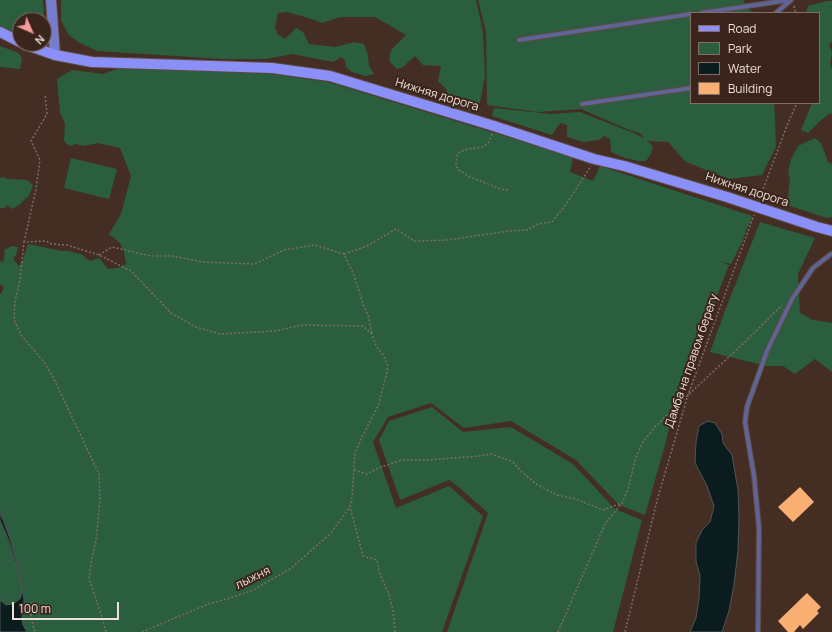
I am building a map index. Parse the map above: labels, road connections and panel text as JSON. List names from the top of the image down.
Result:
{
  "streets": {
    "main road": ["Нижняя дорога"],
    "path": ["Дамба на правом берегу", "лыжня"]
  },
  "crossings": [
    ["Нижняя дорога", "Дамба на правом берегу"]
  ],
  "legend": [
    "Road",
    "Park",
    "Water",
    "Building"
  ],
  "scale_bar": "100 m",
  "north": "bottom right"
}
